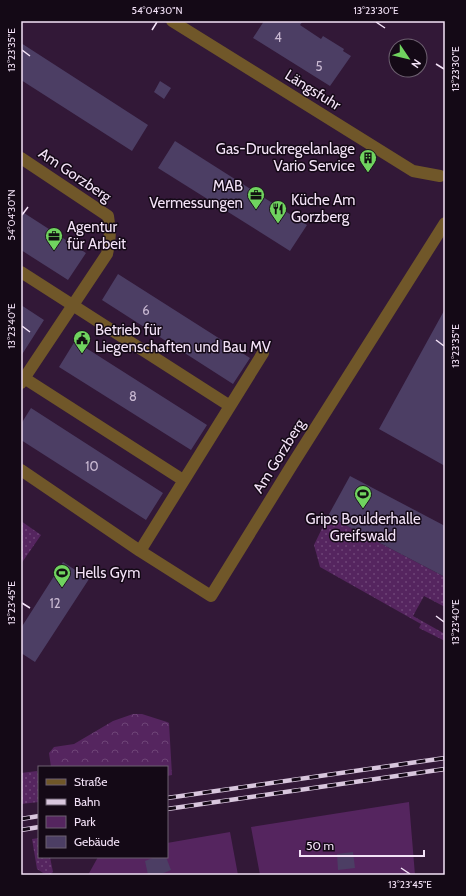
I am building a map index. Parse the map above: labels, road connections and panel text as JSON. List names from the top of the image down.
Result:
{
  "streets": {
    "street": ["Längsfuhr", "Am Gorzberg"]
  },
  "places": {
    "building": ["Gas-Druckregelanlage Vario Service"],
    "office": ["MAB Vermessungen", "Agentur für Arbeit"],
    "restaurant": ["Küche Am Gorzberg"],
    "public building": ["Betrieb für Liegenschaften und Bau MV"],
    "sports": ["Grips Boulderhalle Greifswald", "Hells Gym"]
  },
  "house_numbers": [
    "4",
    "5",
    "6",
    "8",
    "10",
    "12"
  ],
  "legend": [
    "Straße",
    "Bahn",
    "Park",
    "Gebäude"
  ],
  "scale_bar": "50 m",
  "north": "bottom right",
  "coordinates": [
    "54°04'30\"N",
    "13°23'30\"E",
    "13°23'35\"E",
    "13°23'40\"E",
    "13°23'45\"E"
  ]
}
